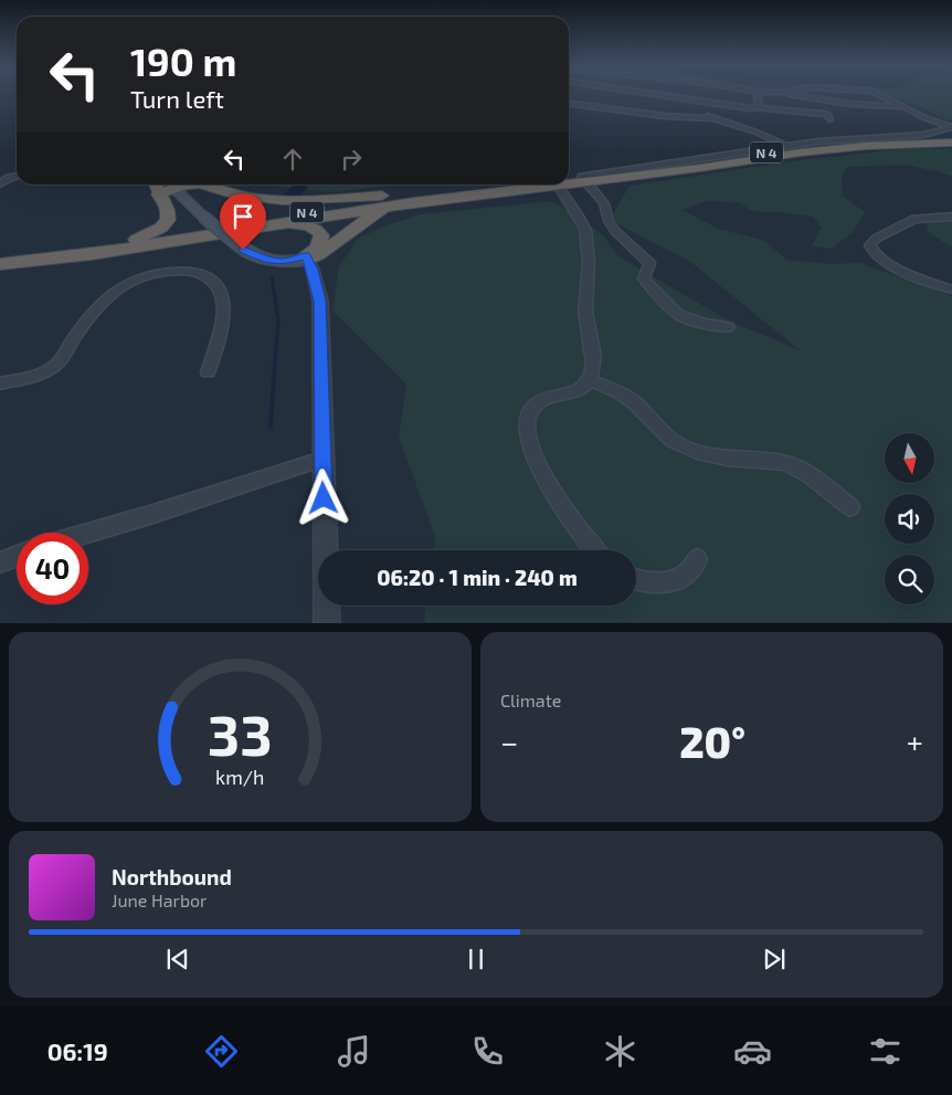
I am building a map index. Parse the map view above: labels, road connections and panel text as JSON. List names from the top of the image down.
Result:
{
  "streets": {
    "highway": ["N 4"]
  },
  "north": "bottom",
  "page": {
    "turn": ["190 m", "Turn left"],
    "limit": "40",
    "trip": "06:20 · 1 min · 240 m",
    "tile": "Climate",
    "heat": ["−", "20°", "+"],
    "song": ["Northbound", "June Harbor"],
    "tabs": "06:19",
    "gauge": ["33", "km/h"]
  }
}
